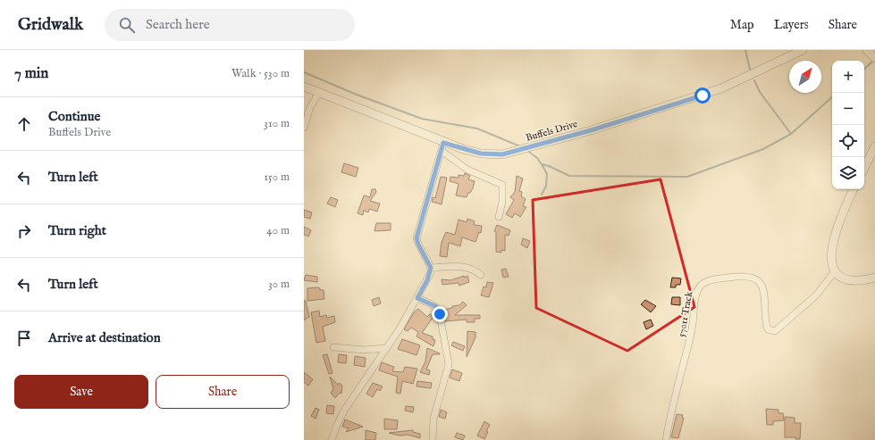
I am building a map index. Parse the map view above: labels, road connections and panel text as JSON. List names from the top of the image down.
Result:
{
  "streets": {
    "street": ["Buffels Drive", "57011 Track"]
  },
  "north": "top right",
  "page": {
    "header": "Gridwalk",
    "search": "Search here",
    "nav": ["Map", "Layers", "Share"],
    "heading": ["7 min", "Walk · 530 m"],
    "map_buttons": ["+", "−"],
    "list": [
      ["Continue", "Buffels Drive", "310 m"],
      ["Turn left", "150 m"],
      ["Turn right", "40 m"],
      ["Turn left", "30 m"],
      "Arrive at destination"
    ],
    "buttons": ["Save", "Share"]
  }
}
